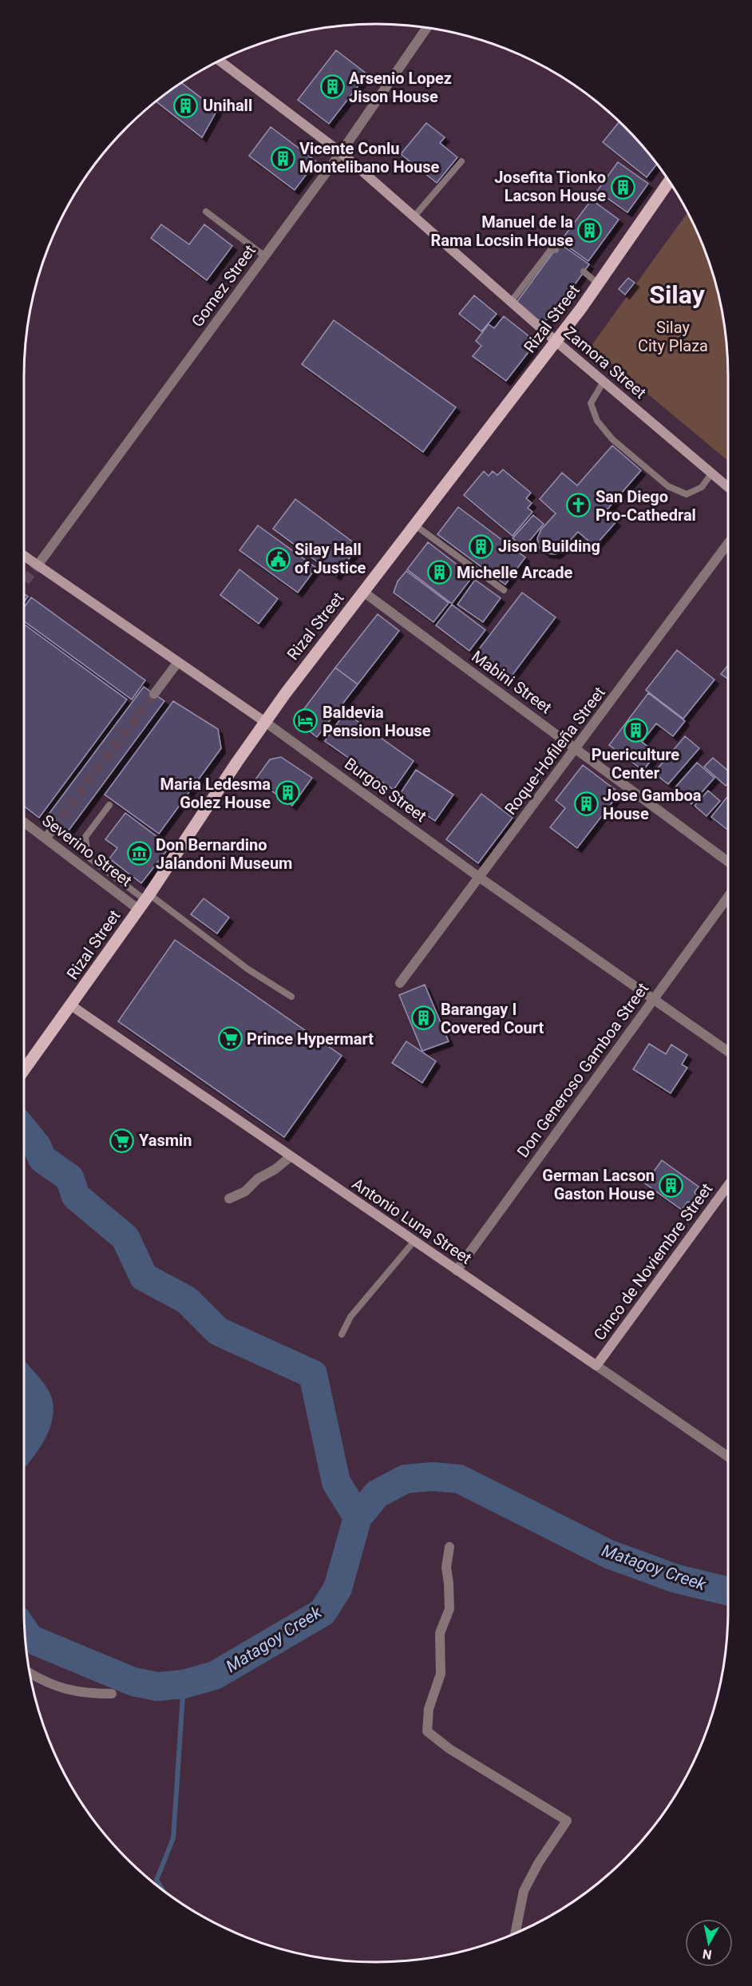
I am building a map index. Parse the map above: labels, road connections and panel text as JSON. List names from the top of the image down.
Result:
{
  "streets": {
    "main road": ["Rizal Street"],
    "street": [
      "Gomez Street",
      "Zamora Street",
      "Mabini Street",
      "Roque-Hofileña Street",
      "Burgos Street",
      "Severino Street",
      "Don Generoso Gamboa Street",
      "Antonio Luna Street",
      "Cinco de Noviembre Street"
    ]
  },
  "crossings": [
    ["Gomez Street", "Zamora Street"],
    ["Gomez Street", "Burgos Street"],
    ["Rizal Street", "Zamora Street"],
    ["Rizal Street", "Mabini Street"],
    ["Rizal Street", "Burgos Street"],
    ["Rizal Street", "Severino Street"],
    ["Rizal Street", "Antonio Luna Street"],
    ["Mabini Street", "Roque-Hofileña Street"],
    ["Roque-Hofileña Street", "Burgos Street"],
    ["Burgos Street", "Don Generoso Gamboa Street"],
    ["Don Generoso Gamboa Street", "Antonio Luna Street"],
    ["Antonio Luna Street", "Cinco de Noviembre Street"]
  ],
  "districts": ["Silay"],
  "water": ["Matagoy Creek"],
  "parks": ["Silay City Plaza"],
  "places": {
    "building": [
      "Arsenio Lopez Jison House",
      "Unihall",
      "Vicente Conlu Montelibano House",
      "Josefita Tionko Lacson House",
      "Manuel de la Rama Locsin House",
      "Jison Building",
      "Michelle Arcade",
      "Puericulture Center",
      "Maria Ledesma Golez House",
      "Jose Gamboa House",
      "Barangay I Covered Court",
      "German Lacson Gaston House"
    ],
    "church": ["San Diego Pro-Cathedral"],
    "public building": ["Silay Hall of Justice"],
    "hotel": ["Baldevia Pension House"],
    "museum": ["Don Bernardino Jalandoni Museum"],
    "supermarket": ["Prince Hypermart", "Yasmin"]
  },
  "north": "bottom"
}
